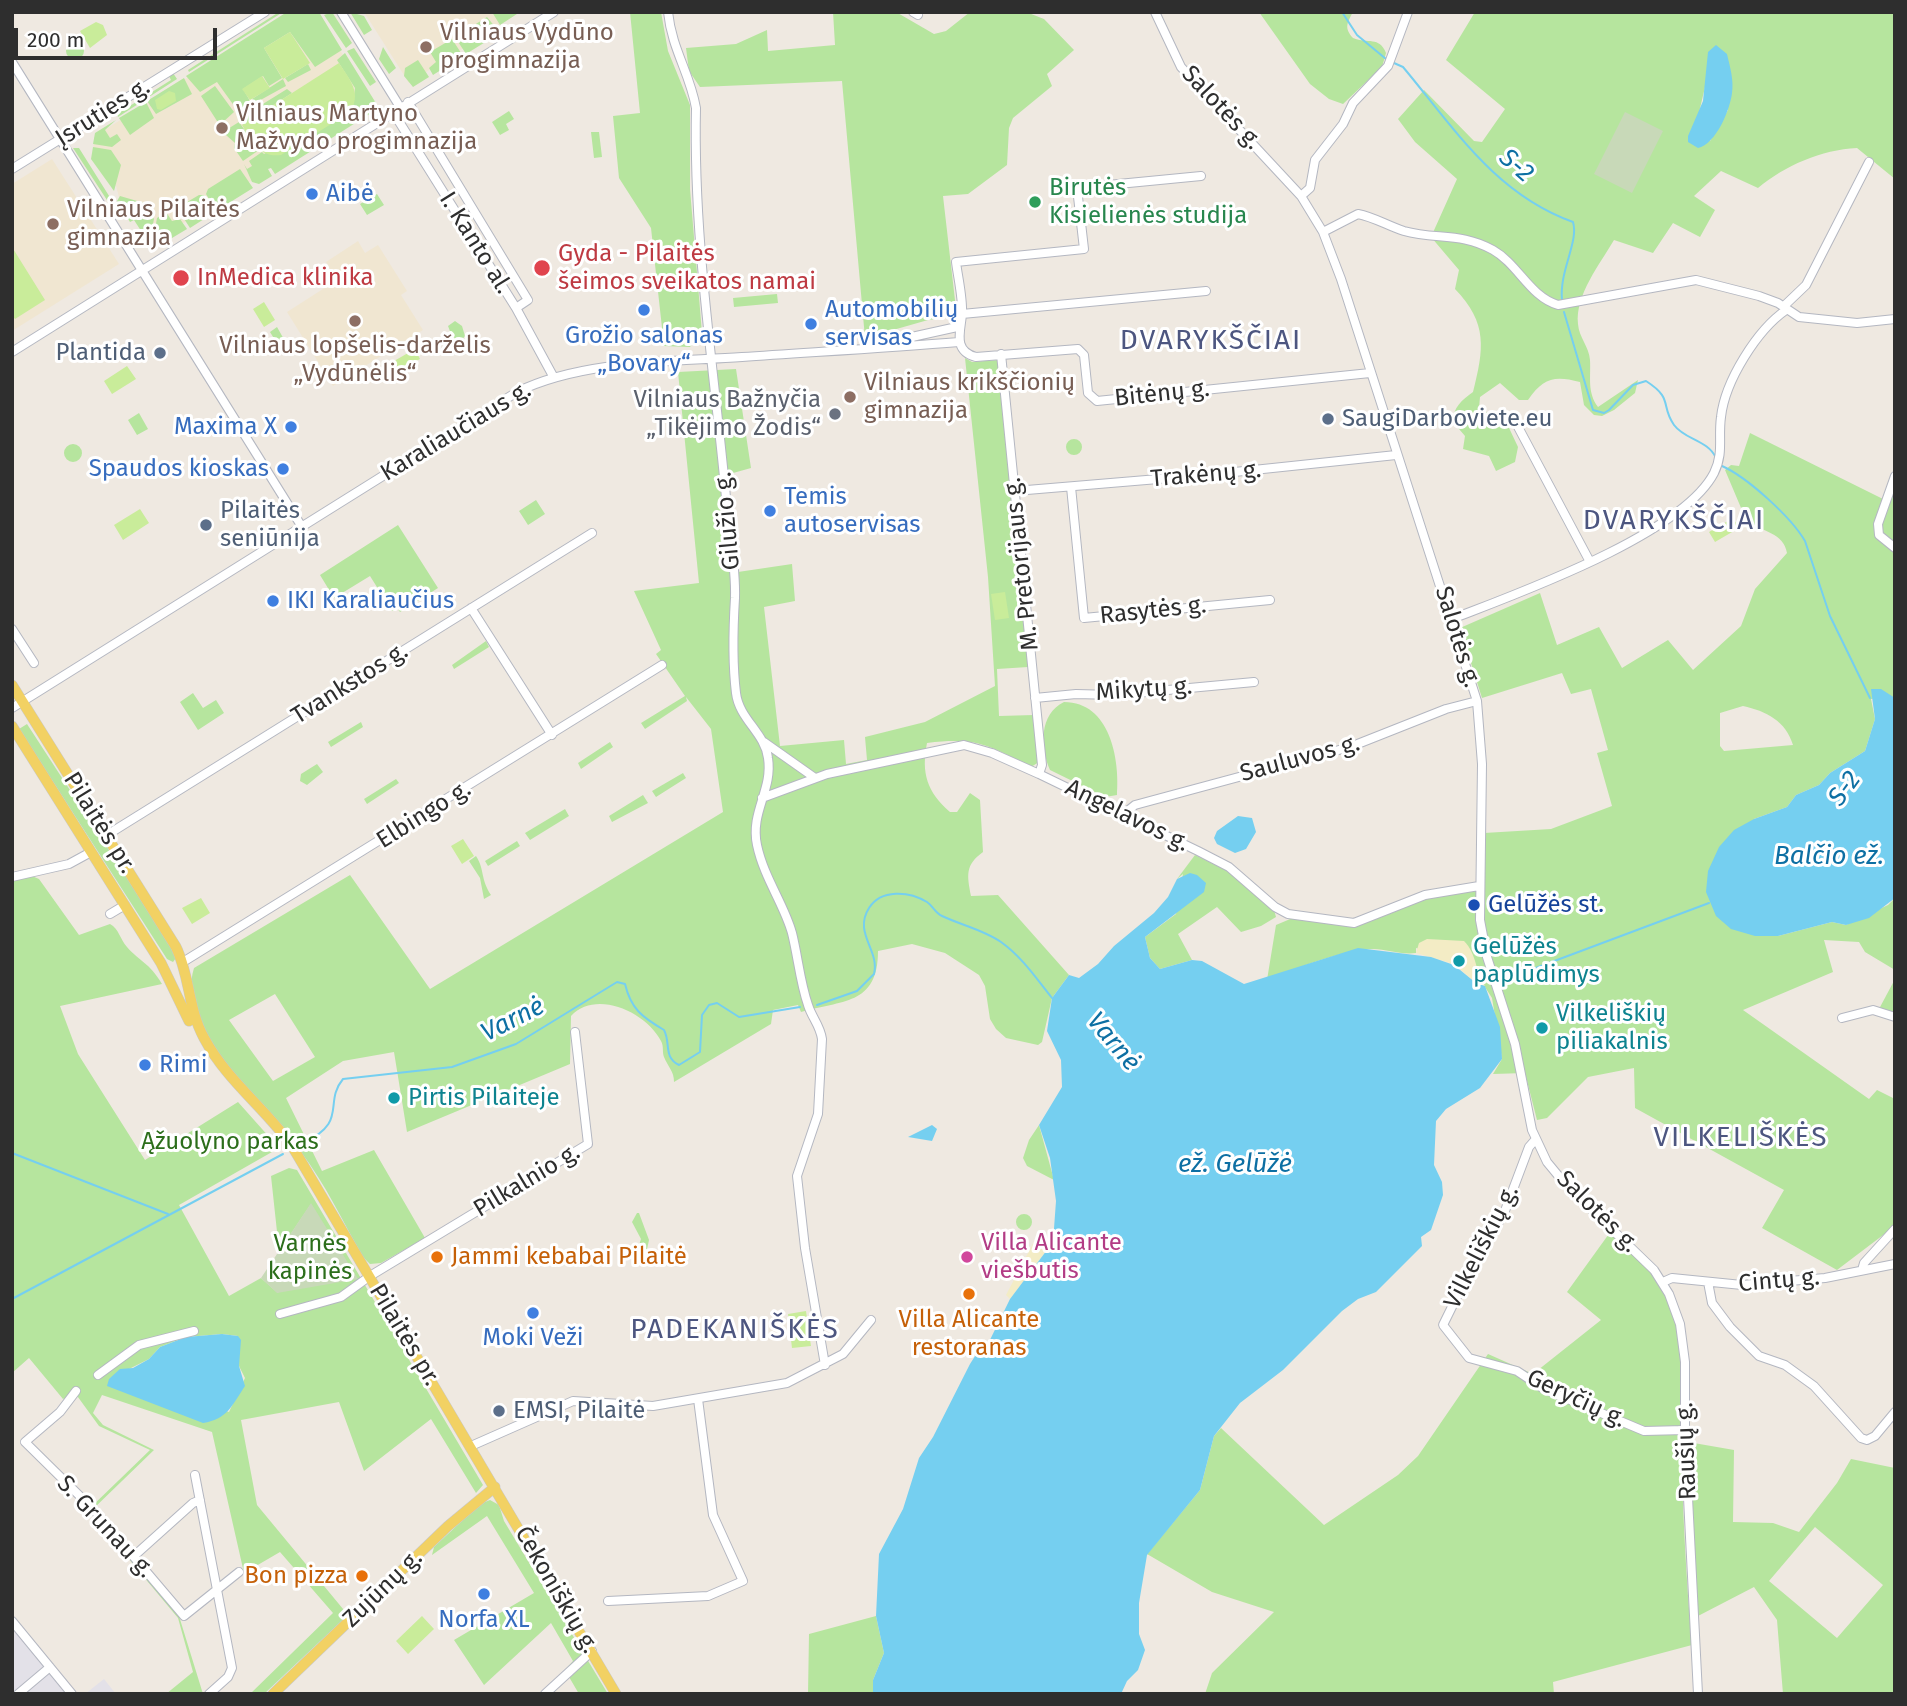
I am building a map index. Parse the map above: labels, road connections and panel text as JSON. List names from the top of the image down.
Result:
{
  "streets": {
    "main road": ["Pilaitės pr.", "Zujūnų g.", "Čekoniškių g."],
    "street": [
      "Salotės g.",
      "Įsruties g.",
      "I. Kanto al.",
      "Bitėnų g.",
      "Karaliaučiaus g.",
      "Trakėnų g.",
      "Gilužio g.",
      "M. Pretorijaus g.",
      "Rasytės g.",
      "Tvankstos g.",
      "Mikytų g.",
      "Sauluvos g.",
      "Elbingo g.",
      "Angelavos g.",
      "Pilkalnio g.",
      "Vilkeliškių g.",
      "Cintų g.",
      "Geryčių g.",
      "Raušių g.",
      "S. Grunau g."
    ]
  },
  "crossings": [
    ["Salotės g.", "Bitėnų g."],
    ["Salotės g.", "Trakėnų g."],
    ["Salotės g.", "Sauluvos g."],
    ["Salotės g.", "Angelavos g."],
    ["Salotės g.", "Vilkeliškių g."],
    ["Salotės g.", "Cintų g."],
    ["Salotės g.", "Raušių g."],
    ["I. Kanto al.", "Karaliaučiaus g."],
    ["Bitėnų g.", "Karaliaučiaus g."],
    ["Bitėnų g.", "Gilužio g."],
    ["Bitėnų g.", "M. Pretorijaus g."],
    ["Karaliaučiaus g.", "Gilužio g."],
    ["Karaliaučiaus g.", "Pilaitės pr."],
    ["Trakėnų g.", "M. Pretorijaus g."],
    ["Trakėnų g.", "Rasytės g."],
    ["Gilužio g.", "Angelavos g."],
    ["M. Pretorijaus g.", "Mikytų g."],
    ["M. Pretorijaus g.", "Angelavos g."],
    ["Tvankstos g.", "Pilaitės pr."],
    ["Sauluvos g.", "Angelavos g."],
    ["Elbingo g.", "Pilaitės pr."],
    ["Pilaitės pr.", "Pilkalnio g."],
    ["Pilaitės pr.", "Zujūnų g."],
    ["Pilaitės pr.", "Čekoniškių g."],
    ["Vilkeliškių g.", "Geryčių g."],
    ["Cintų g.", "Raušių g."],
    ["Geryčių g.", "Raušių g."],
    ["Zujūnų g.", "Čekoniškių g."]
  ],
  "districts": [
    "DVARYKŠČIAI",
    "DVARYKŠČIAI",
    "VILKELIŠKĖS",
    "PADEKANIŠKĖS"
  ],
  "water": [
    "S-2",
    "Balčio ež.",
    "Varnė",
    "ež. Gelūžė"
  ],
  "parks": ["Ąžuolyno parkas", "Varnės kapinės"],
  "places": [
    "Vilniaus Vydūno progimnazija",
    "Vilniaus Martyno Mažvydo progimnazija",
    "Aibė",
    "Birutės Kisielienės studija",
    "Vilniaus Pilaitės gimnazija",
    "Gyda - Pilaitės šeimos sveikatos namai",
    "InMedica klinika",
    "Grožio salonas „Bovary“",
    "Vilniaus lopšelis-darželis „Vydūnėlis“",
    "Automobilių servisas",
    "Plantida",
    "Vilniaus krikščionių gimnazija",
    "Vilniaus Bažnyčia „Tikėjimo Žodis“",
    "SaugiDarboviete.eu",
    "Maxima X",
    "Spaudos kioskas",
    "Temis autoservisas",
    "Pilaitės seniūnija",
    "IKI Karaliaučius",
    "Gelūžės st.",
    "Gelūžės paplūdimys",
    "Vilkeliškių piliakalnis",
    "Rimi",
    "Pirtis Pilaiteje",
    "Jammi kebabai Pilaitė",
    "Villa Alicante viešbutis",
    "Villa Alicante restoranas",
    "Moki Veži",
    "EMSI, Pilaitė",
    "Bon pizza",
    "Norfa XL"
  ],
  "scale_bar": "200 m"
}
